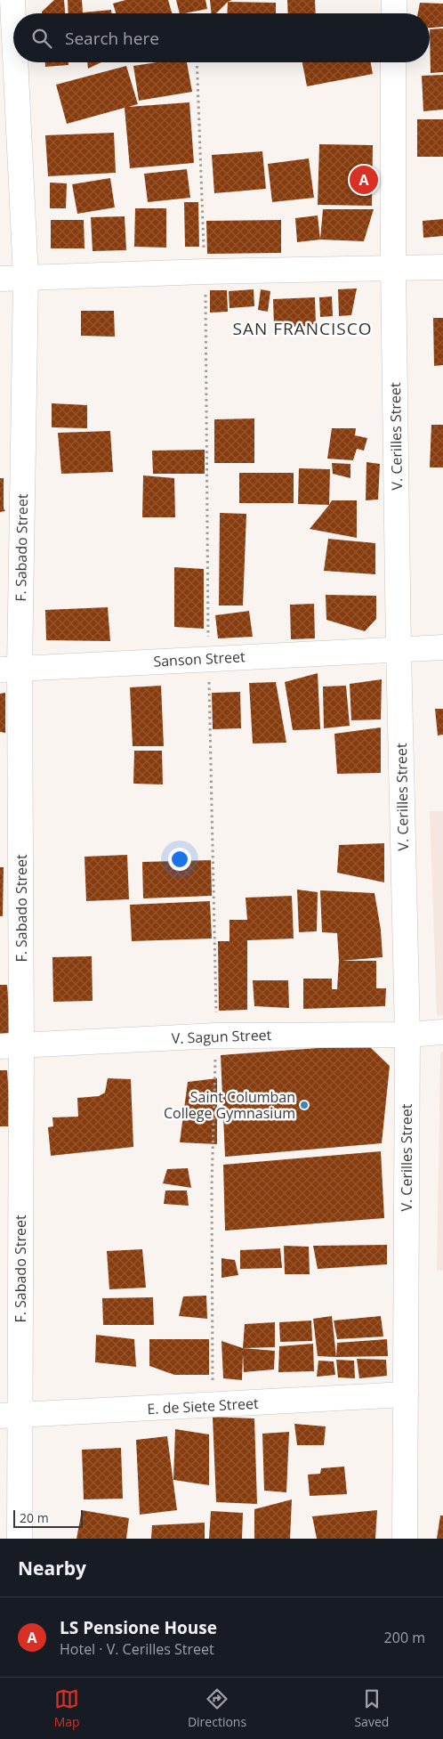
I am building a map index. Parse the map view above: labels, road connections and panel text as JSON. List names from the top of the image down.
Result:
{
  "streets": {
    "street": [
      "V. Cerilles Street",
      "F. Sabado Street",
      "Sanson Street",
      "V. Sagun Street",
      "E. de Siete Street"
    ]
  },
  "crossings": [
    ["V. Cerilles Street", "Sanson Street"],
    ["V. Cerilles Street", "V. Sagun Street"],
    ["V. Cerilles Street", "E. de Siete Street"],
    ["F. Sabado Street", "Sanson Street"],
    ["F. Sabado Street", "V. Sagun Street"],
    ["F. Sabado Street", "E. de Siete Street"]
  ],
  "districts": ["SAN FRANCISCO"],
  "places": ["Saint Columban College Gymnasium"],
  "scale_bar": "20 m",
  "page": {
    "search": "Search here",
    "pins": "A",
    "scale": "20 m",
    "heading": "Nearby",
    "list": [
      {
        "mark": "A",
        "name": "LS Pensione House",
        "note": "Hotel · V. Cerilles Street",
        "value": "200 m"
      }
    ],
    "nav": ["Map", "Directions", "Saved"]
  }
}
